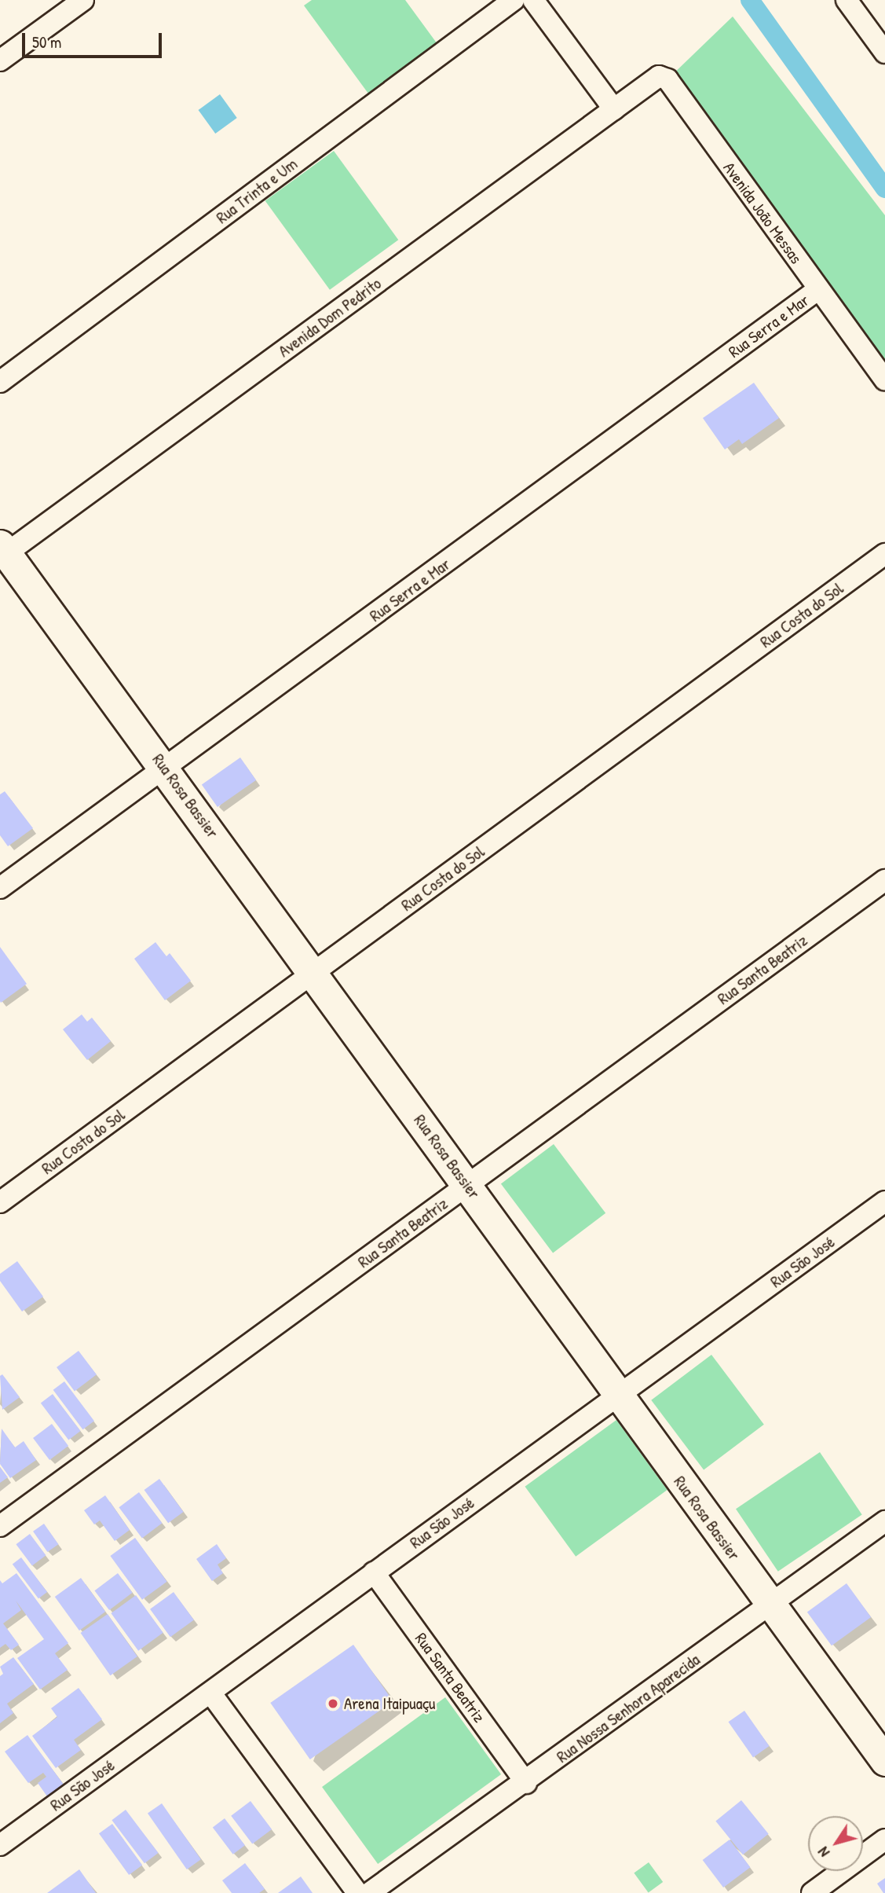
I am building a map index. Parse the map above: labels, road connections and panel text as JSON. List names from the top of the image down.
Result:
{
  "streets": {
    "street": [
      "Rua Trinta e Um",
      "Avenida João Messas",
      "Avenida Dom Pedrito",
      "Rua Serra e Mar",
      "Rua Costa do Sol",
      "Rua Rosa Bassier",
      "Rua Santa Beatriz",
      "Rua São José",
      "Rua Nossa Senhora Aparecida"
    ]
  },
  "crossings": [
    ["Avenida João Messas", "Avenida Dom Pedrito"],
    ["Avenida João Messas", "Rua Serra e Mar"],
    ["Avenida Dom Pedrito", "Rua Rosa Bassier"],
    ["Rua Serra e Mar", "Rua Rosa Bassier"],
    ["Rua Costa do Sol", "Rua Rosa Bassier"],
    ["Rua Rosa Bassier", "Rua Santa Beatriz"],
    ["Rua Rosa Bassier", "Rua São José"],
    ["Rua Rosa Bassier", "Rua Nossa Senhora Aparecida"],
    ["Rua Santa Beatriz", "Rua São José"],
    ["Rua Santa Beatriz", "Rua Nossa Senhora Aparecida"]
  ],
  "places": ["Arena Itaipuaçu"],
  "scale_bar": "50 m",
  "north": "bottom left"
}
